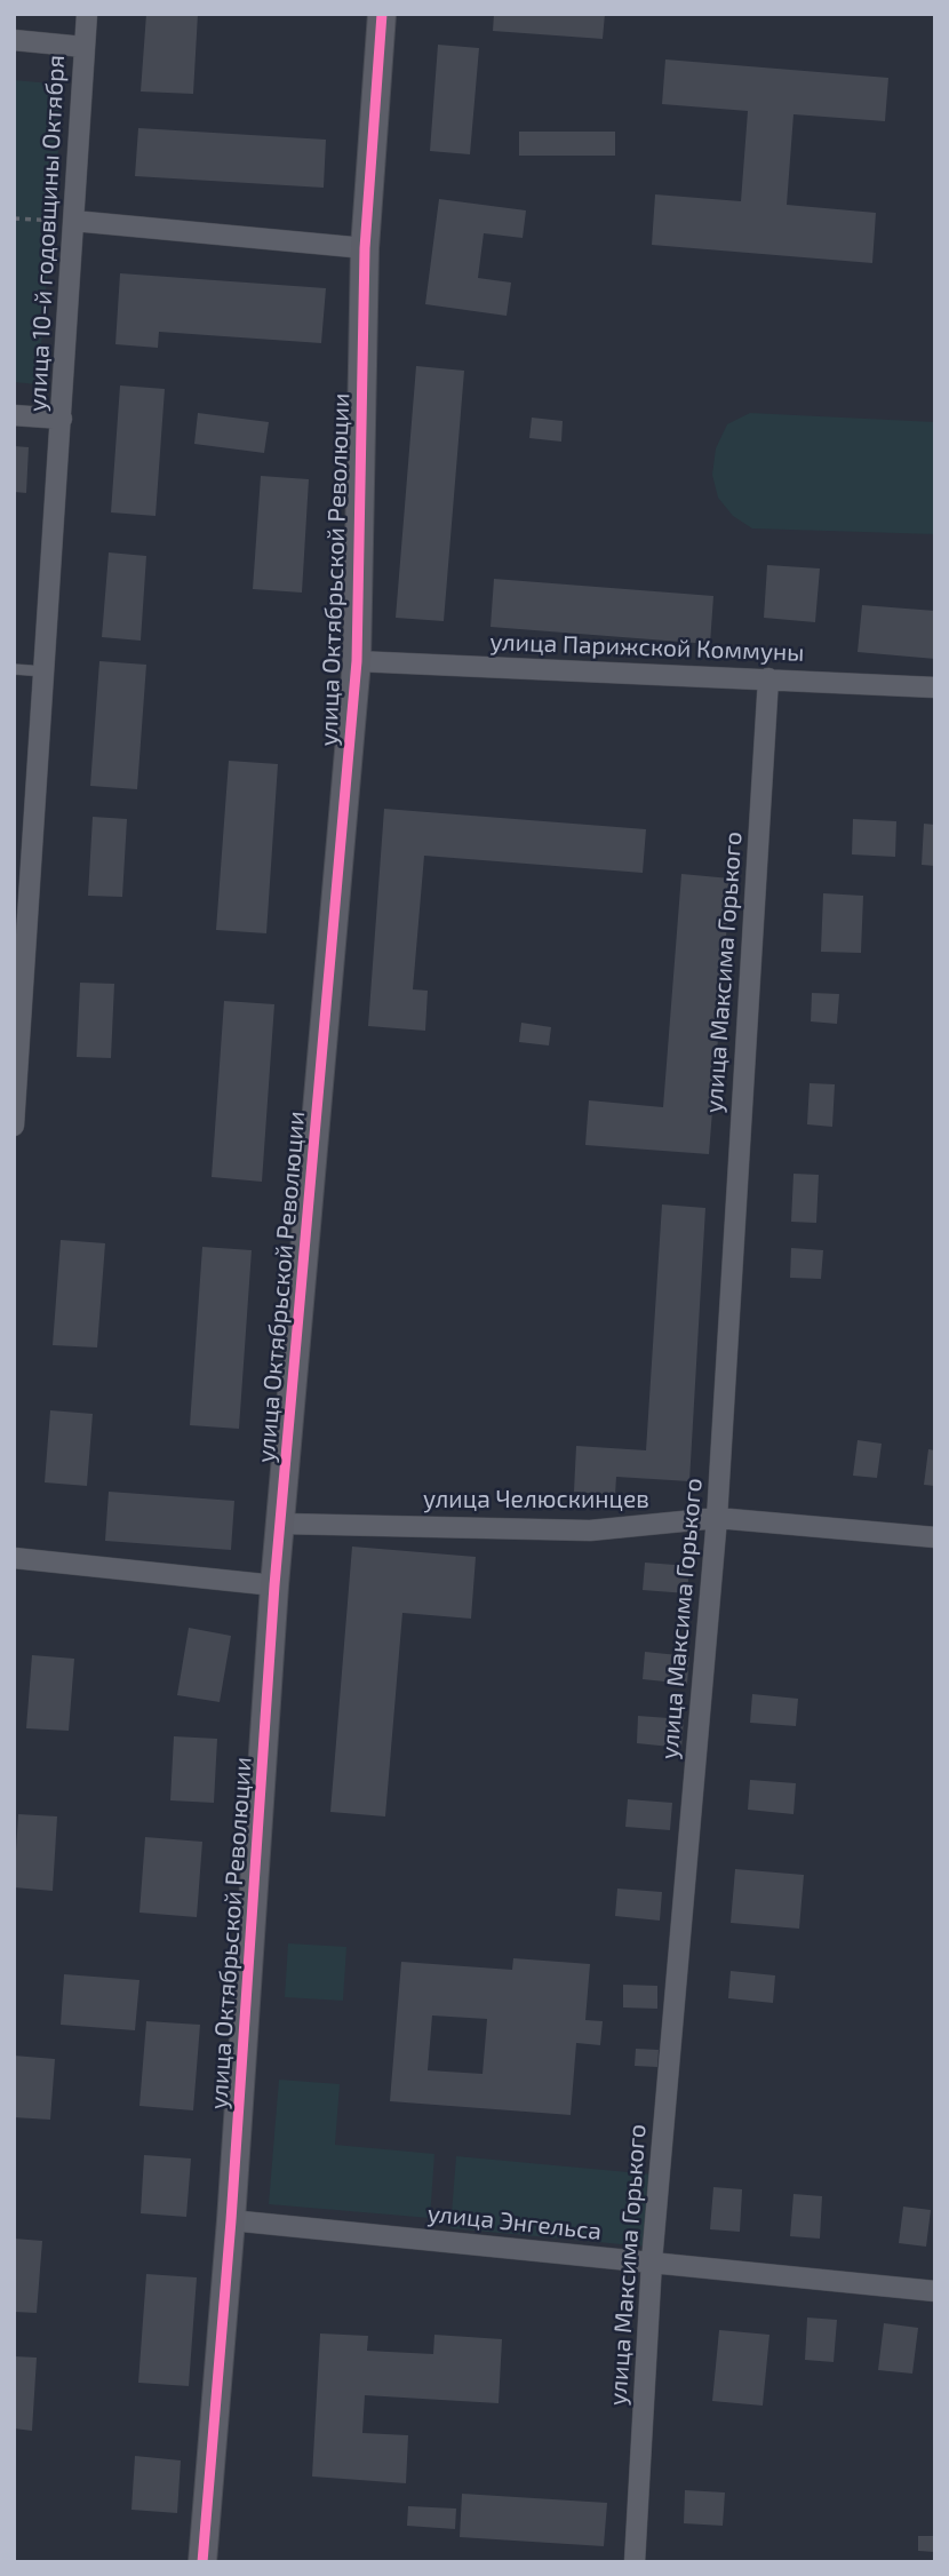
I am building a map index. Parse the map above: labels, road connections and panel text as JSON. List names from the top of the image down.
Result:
{
  "streets": {
    "street": [
      "улица 10-й годовщины Октября",
      "улица Октябрьской Революции",
      "улица Парижской Коммуны",
      "улица Максима Горького",
      "улица Челюскинцев",
      "улица Энгельса"
    ]
  },
  "crossings": [
    ["улица Октябрьской Революции", "улица Парижской Коммуны"],
    ["улица Октябрьской Революции", "улица Челюскинцев"],
    ["улица Октябрьской Революции", "улица Энгельса"],
    ["улица Парижской Коммуны", "улица Максима Горького"],
    ["улица Максима Горького", "улица Челюскинцев"],
    ["улица Максима Горького", "улица Энгельса"]
  ]
}
